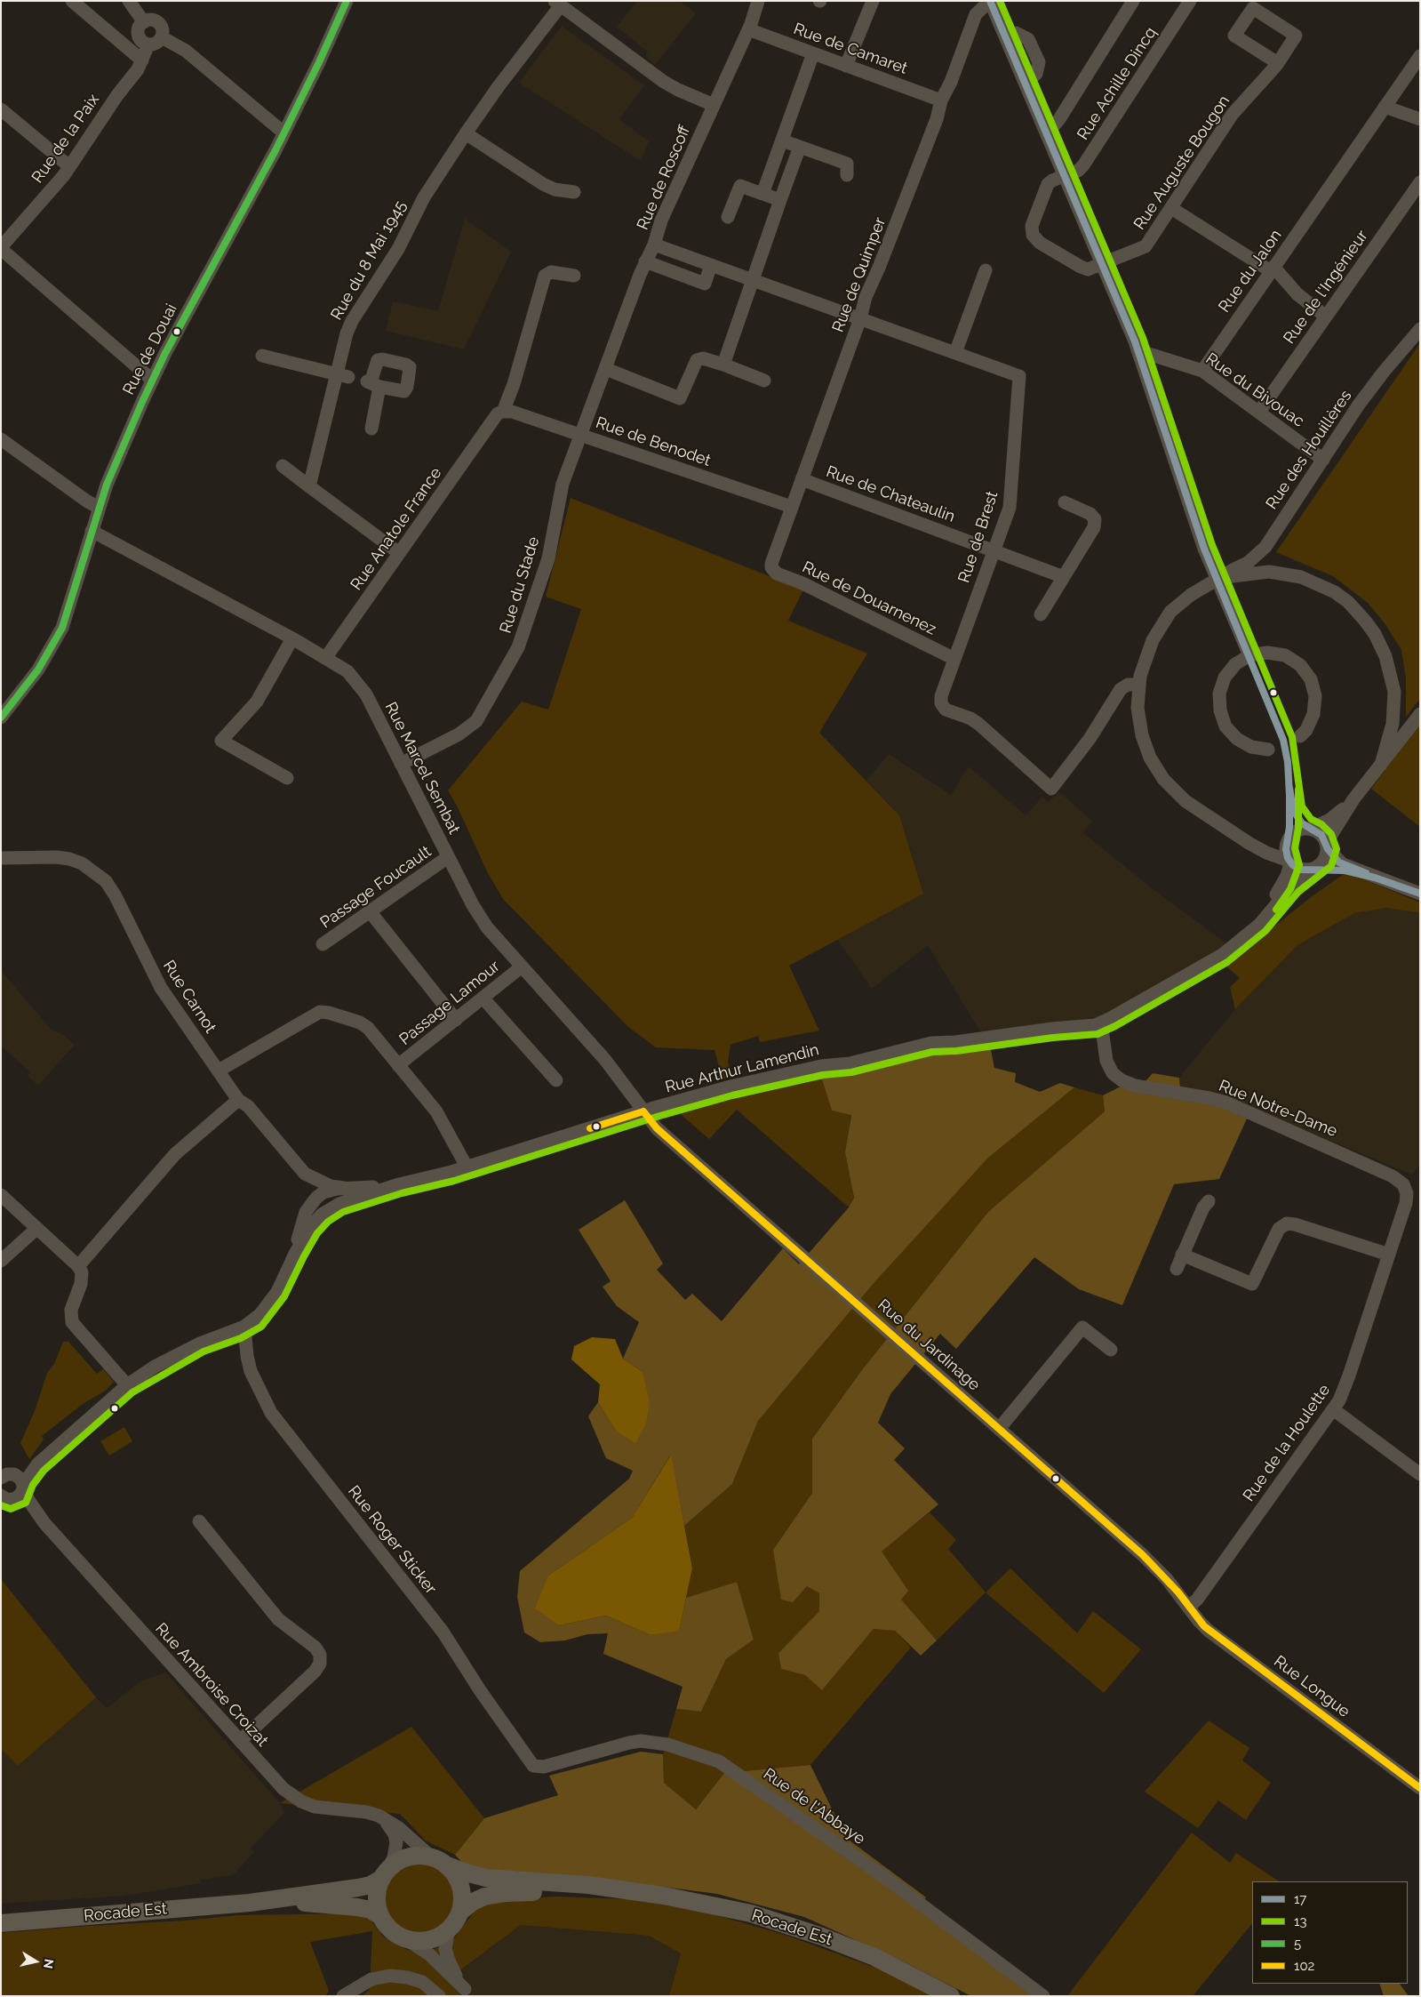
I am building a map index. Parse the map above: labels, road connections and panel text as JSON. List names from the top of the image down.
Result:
{
  "streets": {
    "main road": ["Rocade Est"],
    "street": [
      "Rue de Camaret",
      "Rue Achille Dincq",
      "Rue de la Paix",
      "Rue Auguste Bougon",
      "Rue de Roscoff",
      "Rue du 8 Mai 1945",
      "Rue du Jalon",
      "Rue de Quimper",
      "Rue de l'Ingénieur",
      "Rue de Douai",
      "Rue du Bivouac",
      "Rue de Benodet",
      "Rue des Houillères",
      "Rue de Chateaulin",
      "Rue Anatole France",
      "Rue de Brest",
      "Rue du Stade",
      "Rue de Douarnenez",
      "Rue Marcel Sembat",
      "Passage Foucault",
      "Rue Carnot",
      "Passage Lamour",
      "Rue Arthur Lamendin",
      "Rue Notre-Dame",
      "Rue du Jardinage",
      "Rue de la Houlette",
      "Rue Roger Sticker",
      "Rue Ambroise Croizat",
      "Rue Longue",
      "Rue de l'Abbaye"
    ]
  },
  "crossings": [
    ["Rue de Camaret", "Rue de Roscoff"],
    ["Rue de Camaret", "Rue de Quimper"],
    ["Rue Achille Dincq", "Rue Auguste Bougon"],
    ["Rue de Roscoff", "Rue du Stade"],
    ["Rue du Jalon", "Rue du Bivouac"],
    ["Rue de Quimper", "Rue de Benodet"],
    ["Rue de Quimper", "Rue de Chateaulin"],
    ["Rue de Quimper", "Rue de Douarnenez"],
    ["Rue de l'Ingénieur", "Rue du Bivouac"],
    ["Rue de Douai", "Rue Marcel Sembat"],
    ["Rue du Bivouac", "Rue des Houillères"],
    ["Rue de Benodet", "Rue Anatole France"],
    ["Rue de Benodet", "Rue du Stade"],
    ["Rue des Houillères", "Rue de Brest"],
    ["Rue de Chateaulin", "Rue de Brest"],
    ["Rue Anatole France", "Rue Marcel Sembat"],
    ["Rue de Brest", "Rue de Douarnenez"],
    ["Rue du Stade", "Rue Marcel Sembat"],
    ["Rue Marcel Sembat", "Passage Foucault"],
    ["Rue Marcel Sembat", "Passage Lamour"],
    ["Rue Marcel Sembat", "Rue Arthur Lamendin"],
    ["Rue Marcel Sembat", "Rue du Jardinage"],
    ["Rue Arthur Lamendin", "Rue Notre-Dame"],
    ["Rue Arthur Lamendin", "Rue du Jardinage"],
    ["Rue Notre-Dame", "Rue de la Houlette"],
    ["Rue du Jardinage", "Rue de la Houlette"],
    ["Rue du Jardinage", "Rue Longue"],
    ["Rue de la Houlette", "Rue Longue"],
    ["Rue Roger Sticker", "Rue de l'Abbaye"]
  ],
  "lines": [
    "transit line 17",
    "transit line 13",
    "transit line 5",
    "transit line 102"
  ],
  "legend": [
    "17",
    "13",
    "5",
    "102"
  ],
  "north": "right"
}
